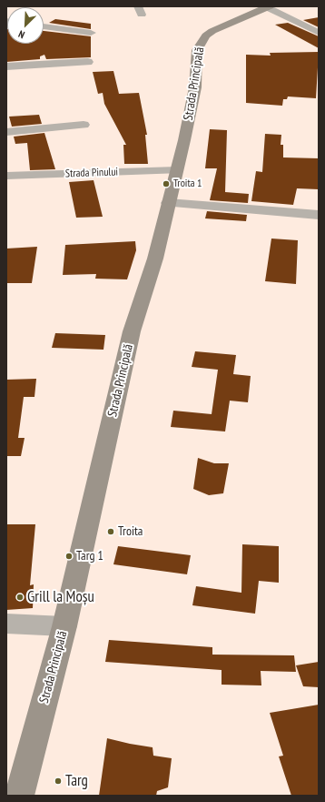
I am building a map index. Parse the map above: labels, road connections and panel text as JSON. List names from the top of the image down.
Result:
{
  "streets": {
    "main road": ["Strada Principală"],
    "street": ["Strada Pinului"]
  },
  "crossings": [
    ["Strada Principală", "Strada Pinului"]
  ],
  "places": [
    "Troita 1",
    "Troita",
    "Targ 1",
    "Grill la Moșu",
    "Targ"
  ],
  "north": "bottom left"
}
